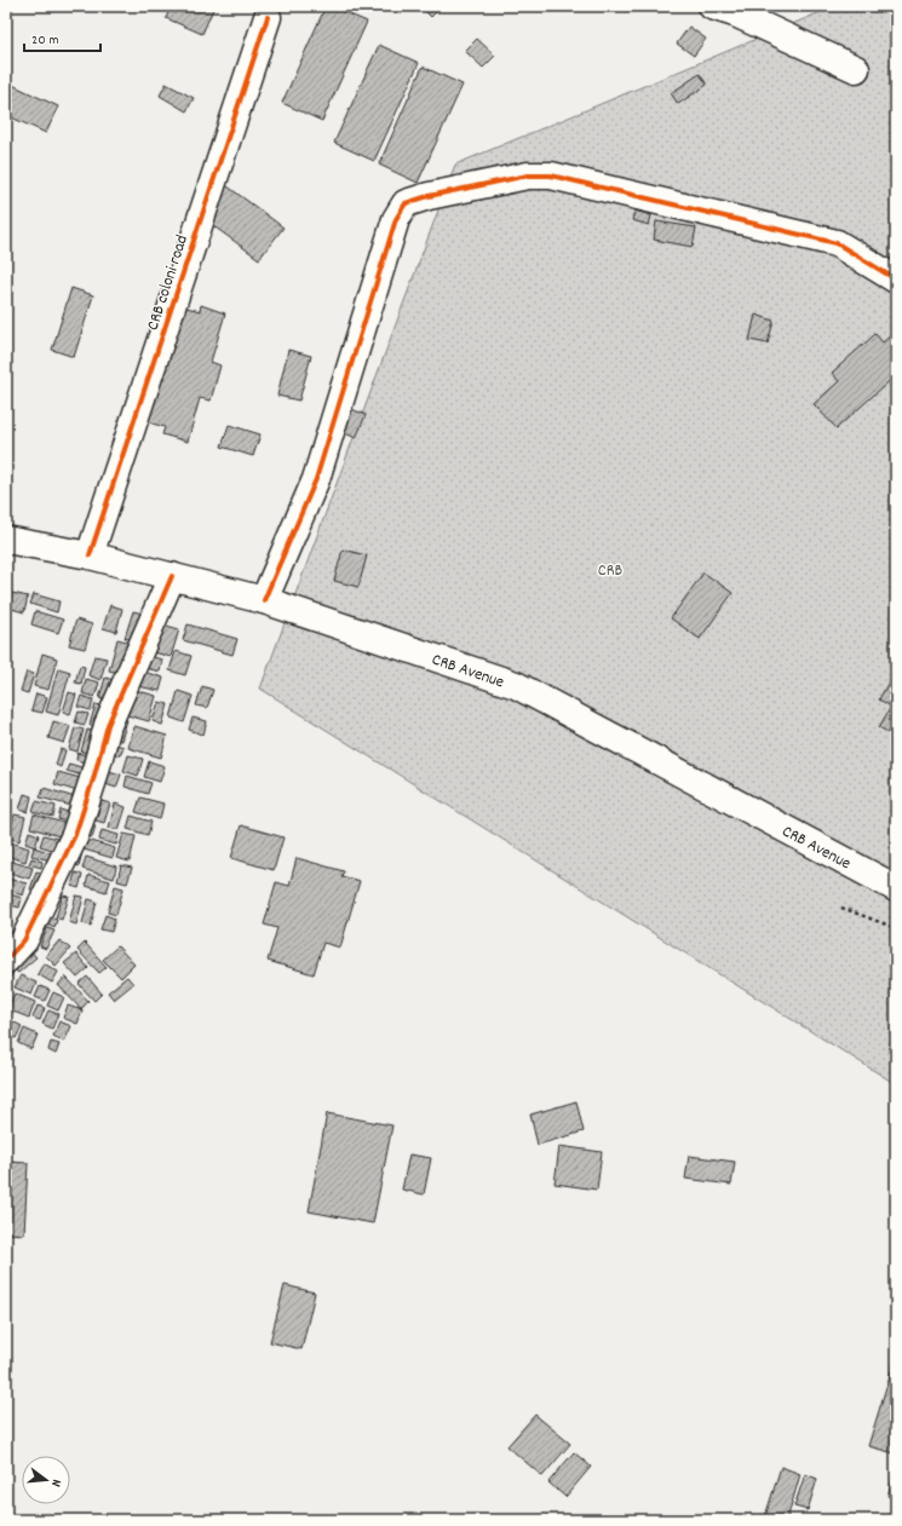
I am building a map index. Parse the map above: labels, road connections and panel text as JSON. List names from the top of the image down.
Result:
{
  "streets": {
    "street": ["CRB coloni road", "CRB Avenue"]
  },
  "crossings": [
    ["CRB coloni road", "CRB Avenue"]
  ],
  "parks": ["CRB"],
  "scale_bar": "20 m",
  "north": "right"
}
